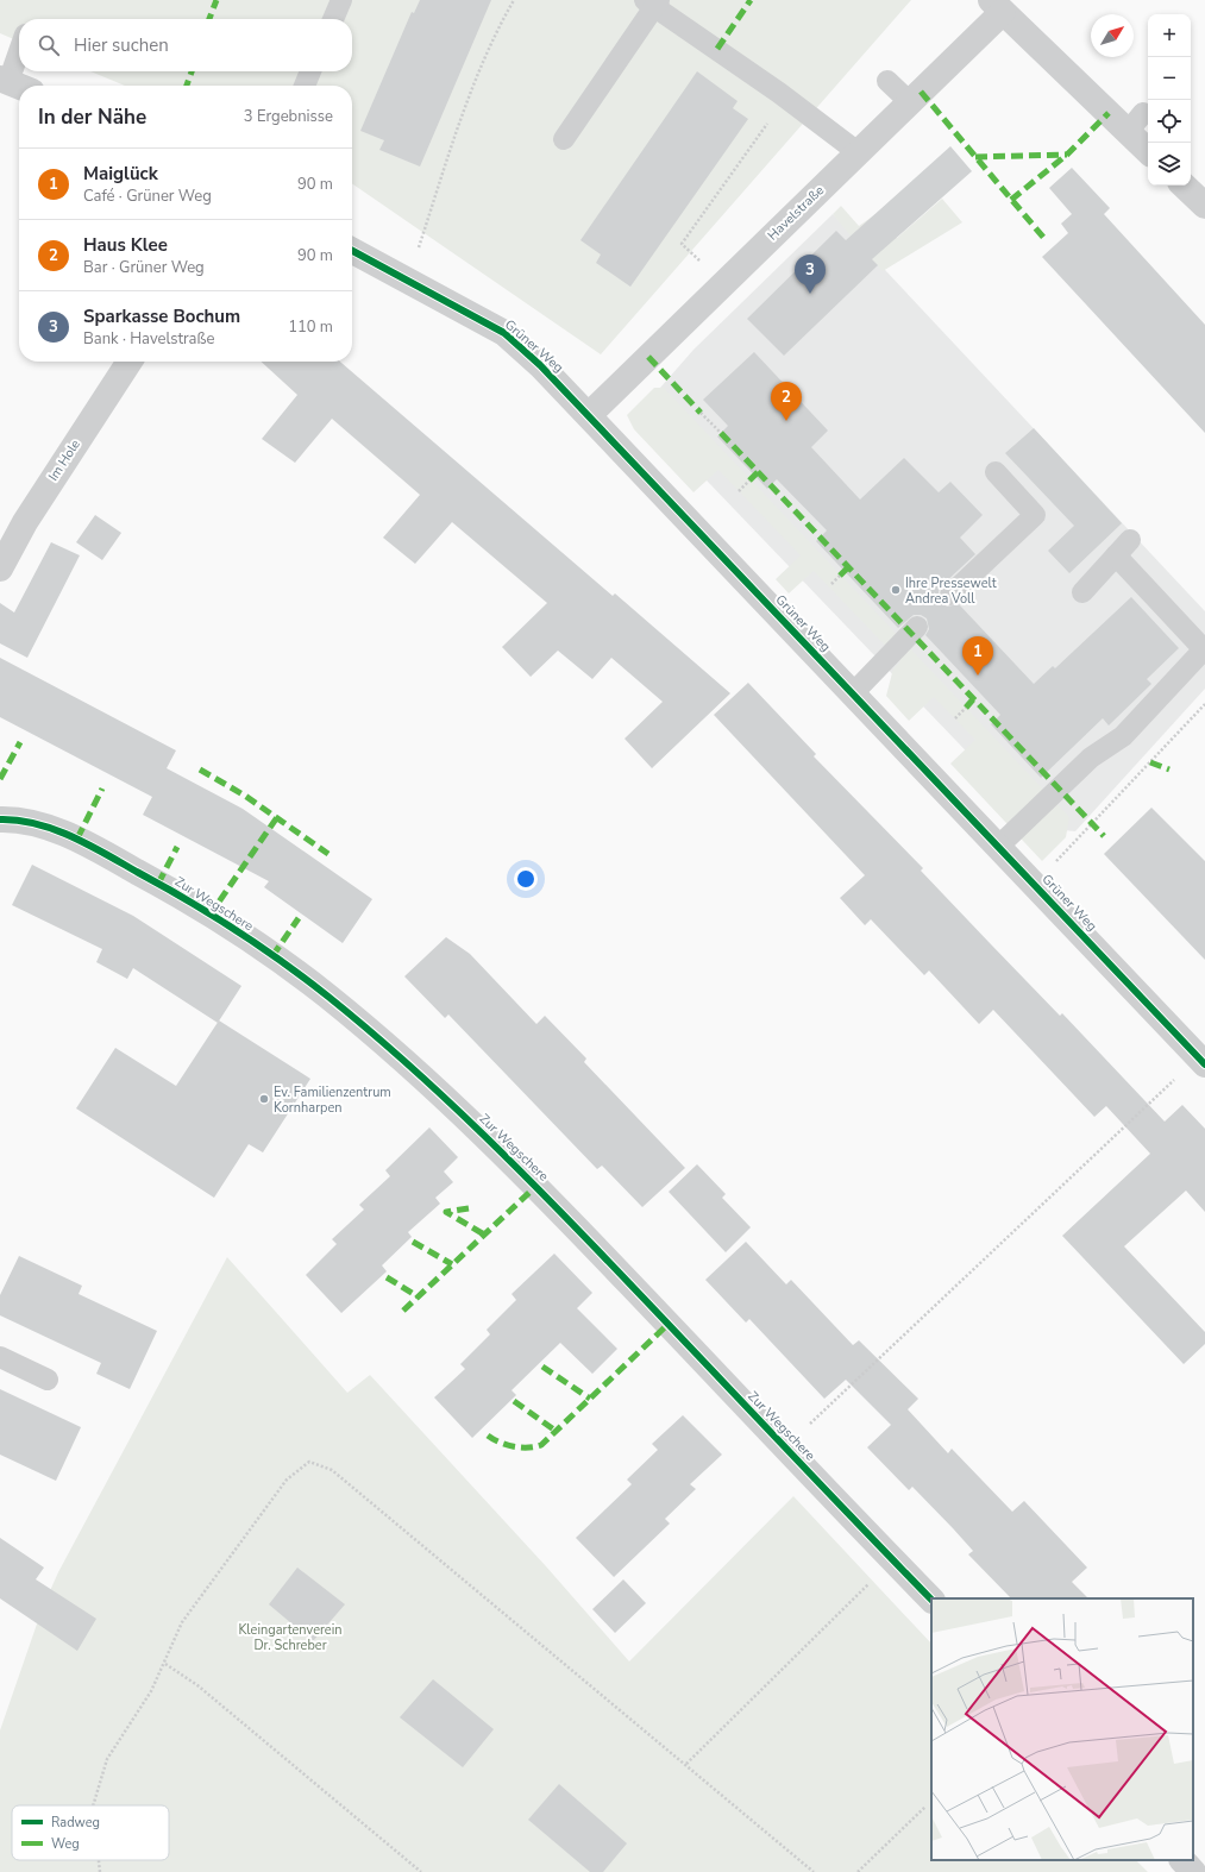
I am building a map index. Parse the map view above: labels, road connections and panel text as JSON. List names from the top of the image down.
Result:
{
  "streets": {
    "street": [
      "Havelstraße",
      "Grüner Weg",
      "Im Hole",
      "Zur Wegschere"
    ]
  },
  "crossings": [
    ["Havelstraße", "Grüner Weg"]
  ],
  "parks": ["Kleingartenverein Dr. Schreber"],
  "places": ["Ihre Pressewelt Andrea Voll", "Ev. Familienzentrum Kornharpen"],
  "legend": ["Radweg", "Weg"],
  "north": "top right",
  "page": {
    "map_buttons": ["+", "−"],
    "search": "Hier suchen",
    "heading": ["In der Nähe", "3 Ergebnisse"],
    "list": [
      {
        "mark": "1",
        "name": "Maiglück",
        "note": "Café · Grüner Weg",
        "value": "90 m"
      },
      {
        "mark": "2",
        "name": "Haus Klee",
        "note": "Bar · Grüner Weg",
        "value": "90 m"
      },
      {
        "mark": "3",
        "name": "Sparkasse Bochum",
        "note": "Bank · Havelstraße",
        "value": "110 m"
      }
    ],
    "pins": ["3", "2", "1"]
  }
}
